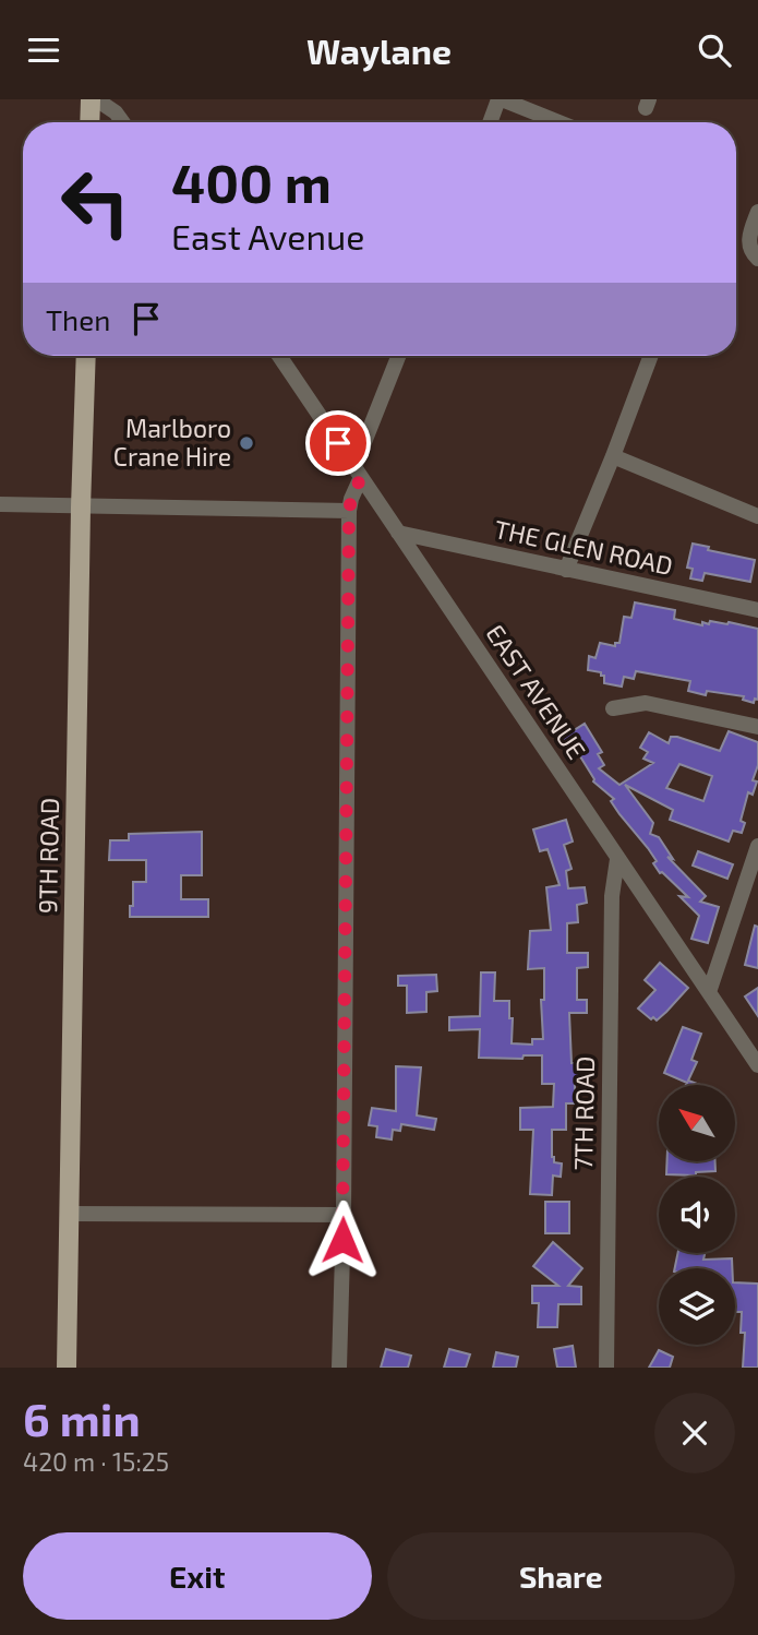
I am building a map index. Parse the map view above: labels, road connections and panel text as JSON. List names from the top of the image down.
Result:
{
  "streets": {
    "main road": ["9TH ROAD"],
    "street": ["THE GLEN ROAD", "EAST AVENUE", "7TH ROAD"]
  },
  "crossings": [
    ["THE GLEN ROAD", "EAST AVENUE"],
    ["EAST AVENUE", "7TH ROAD"]
  ],
  "places": ["Marlboro Crane Hire"],
  "north": "top left",
  "page": {
    "header": "Waylane",
    "turn": ["400 m", "East Avenue"],
    "then": "Then",
    "heading": ["6 min", "420 m · 15:25"],
    "buttons": ["Exit", "Share"]
  }
}
